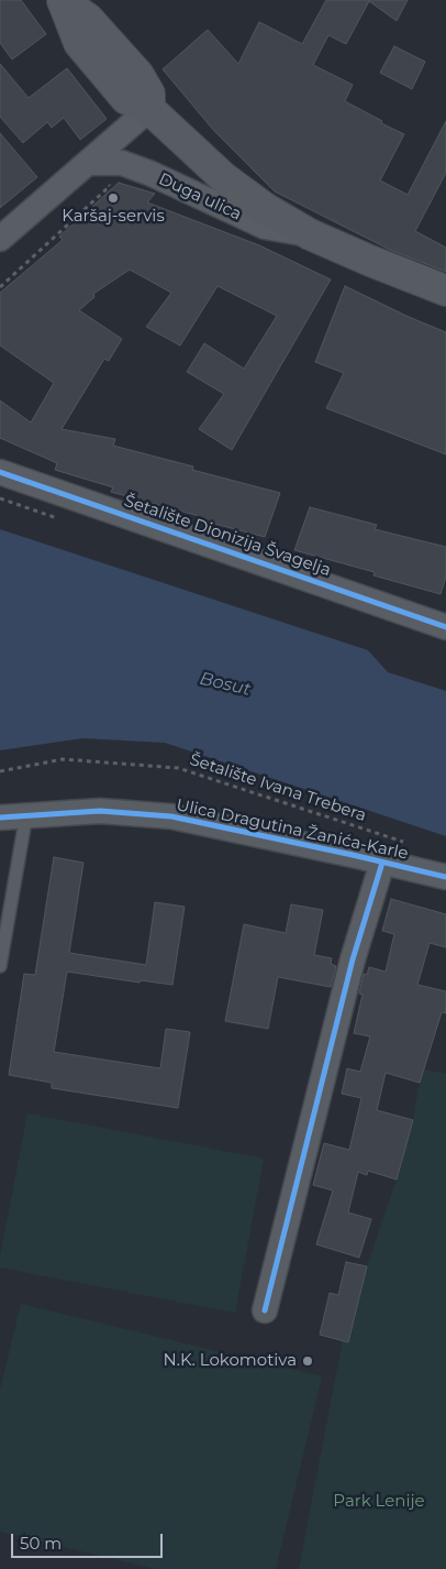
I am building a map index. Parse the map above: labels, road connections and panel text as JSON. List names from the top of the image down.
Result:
{
  "streets": {
    "main road": ["Duga ulica"],
    "street": ["Šetalište Dionizija Švagelja", "Ulica Dragutina Žanića-Karle"],
    "path": ["Šetalište Ivana Trebera"]
  },
  "water": ["Bosut"],
  "parks": ["Park Lenije"],
  "places": ["Karšaj-servis", "N.K. Lokomotiva"],
  "scale_bar": "50 m"
}
